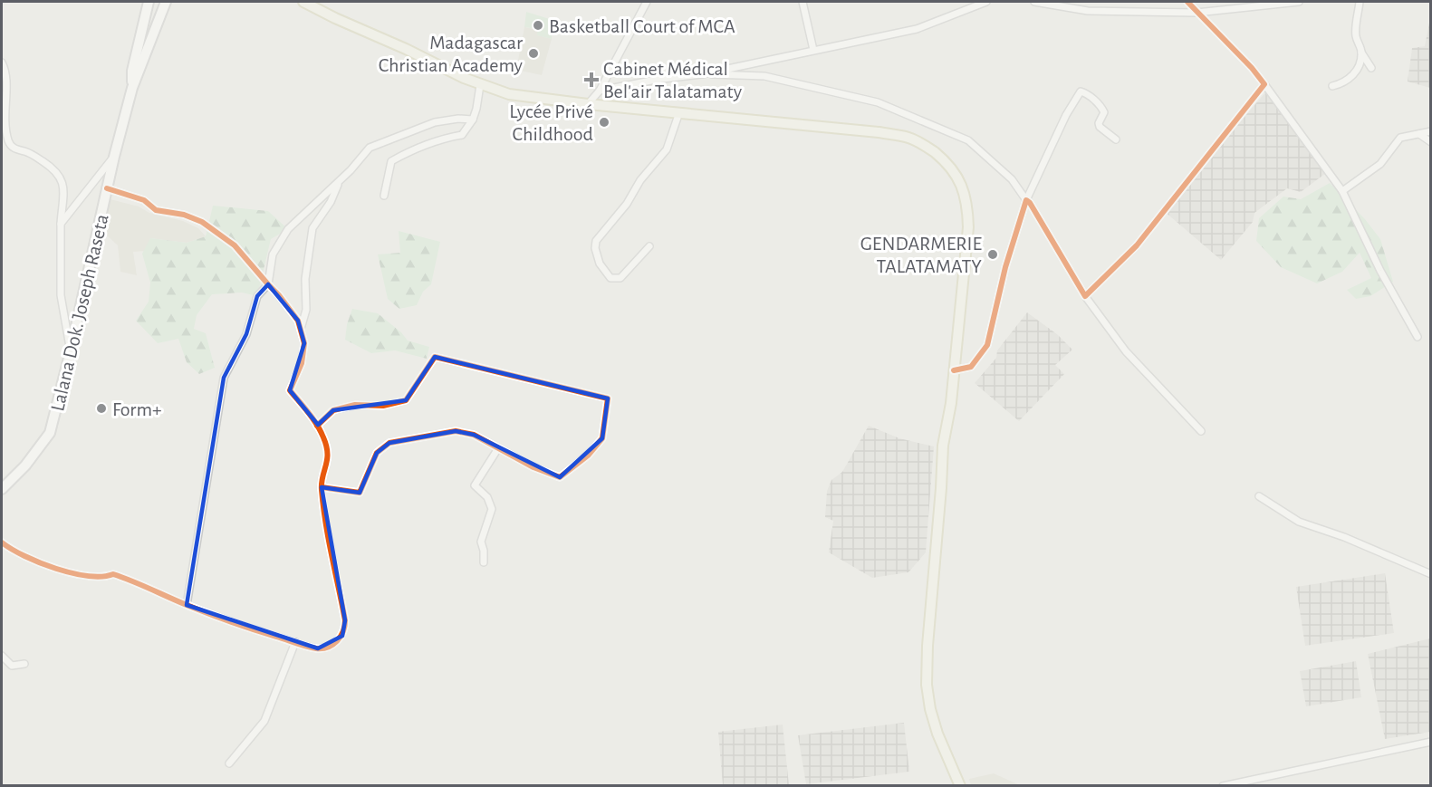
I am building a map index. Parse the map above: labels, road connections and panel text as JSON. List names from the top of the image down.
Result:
{
  "streets": {
    "main road": ["Lalana Dok. Joseph Raseta"]
  },
  "places": {
    "other": [
      "Basketball Court of MCA",
      "Madagascar Christian Academy",
      "Lycée Privé Childhood",
      "GENDARMERIE TALATAMATY",
      "Form+"
    ],
    "health": ["Cabinet Médical Bel'air Talatamaty"]
  }
}
